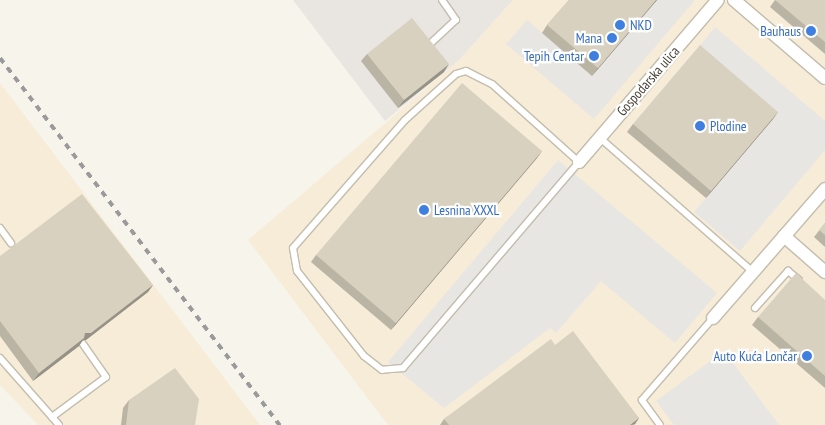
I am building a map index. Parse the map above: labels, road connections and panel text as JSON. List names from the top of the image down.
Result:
{
  "streets": {
    "street": ["Gospodarska ulica"]
  },
  "places": [
    "NKD",
    "Bauhaus",
    "Mana",
    "Tepih Centar",
    "Plodine",
    "Lesnina XXXL",
    "Auto Kuća Lončar"
  ]
}
